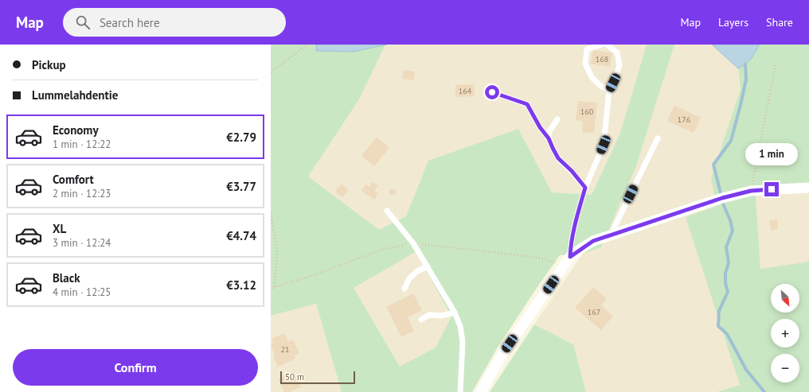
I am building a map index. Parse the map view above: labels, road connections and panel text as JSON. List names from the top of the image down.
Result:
{
  "house_numbers": [
    "168",
    "164",
    "160",
    "176",
    "167",
    "21"
  ],
  "scale_bar": "50 m",
  "north": "bottom right",
  "page": {
    "header": "Map",
    "search": "Search here",
    "nav": ["Map", "Layers", "Share"],
    "banner": ["Pickup", "Lummelahdentie"],
    "list": [
      {
        "name": "Economy",
        "note": "1 min · 12:22",
        "value": "€2.79"
      },
      {
        "name": "Comfort",
        "note": "2 min · 12:23",
        "value": "€3.77"
      },
      {
        "name": "XL",
        "note": "3 min · 12:24",
        "value": "€4.74"
      },
      {
        "name": "Black",
        "note": "4 min · 12:25",
        "value": "€3.12"
      }
    ],
    "bubble": "1 min",
    "map_buttons": ["+", "−"],
    "buttons": "Confirm",
    "scale": "50 m"
  }
}
